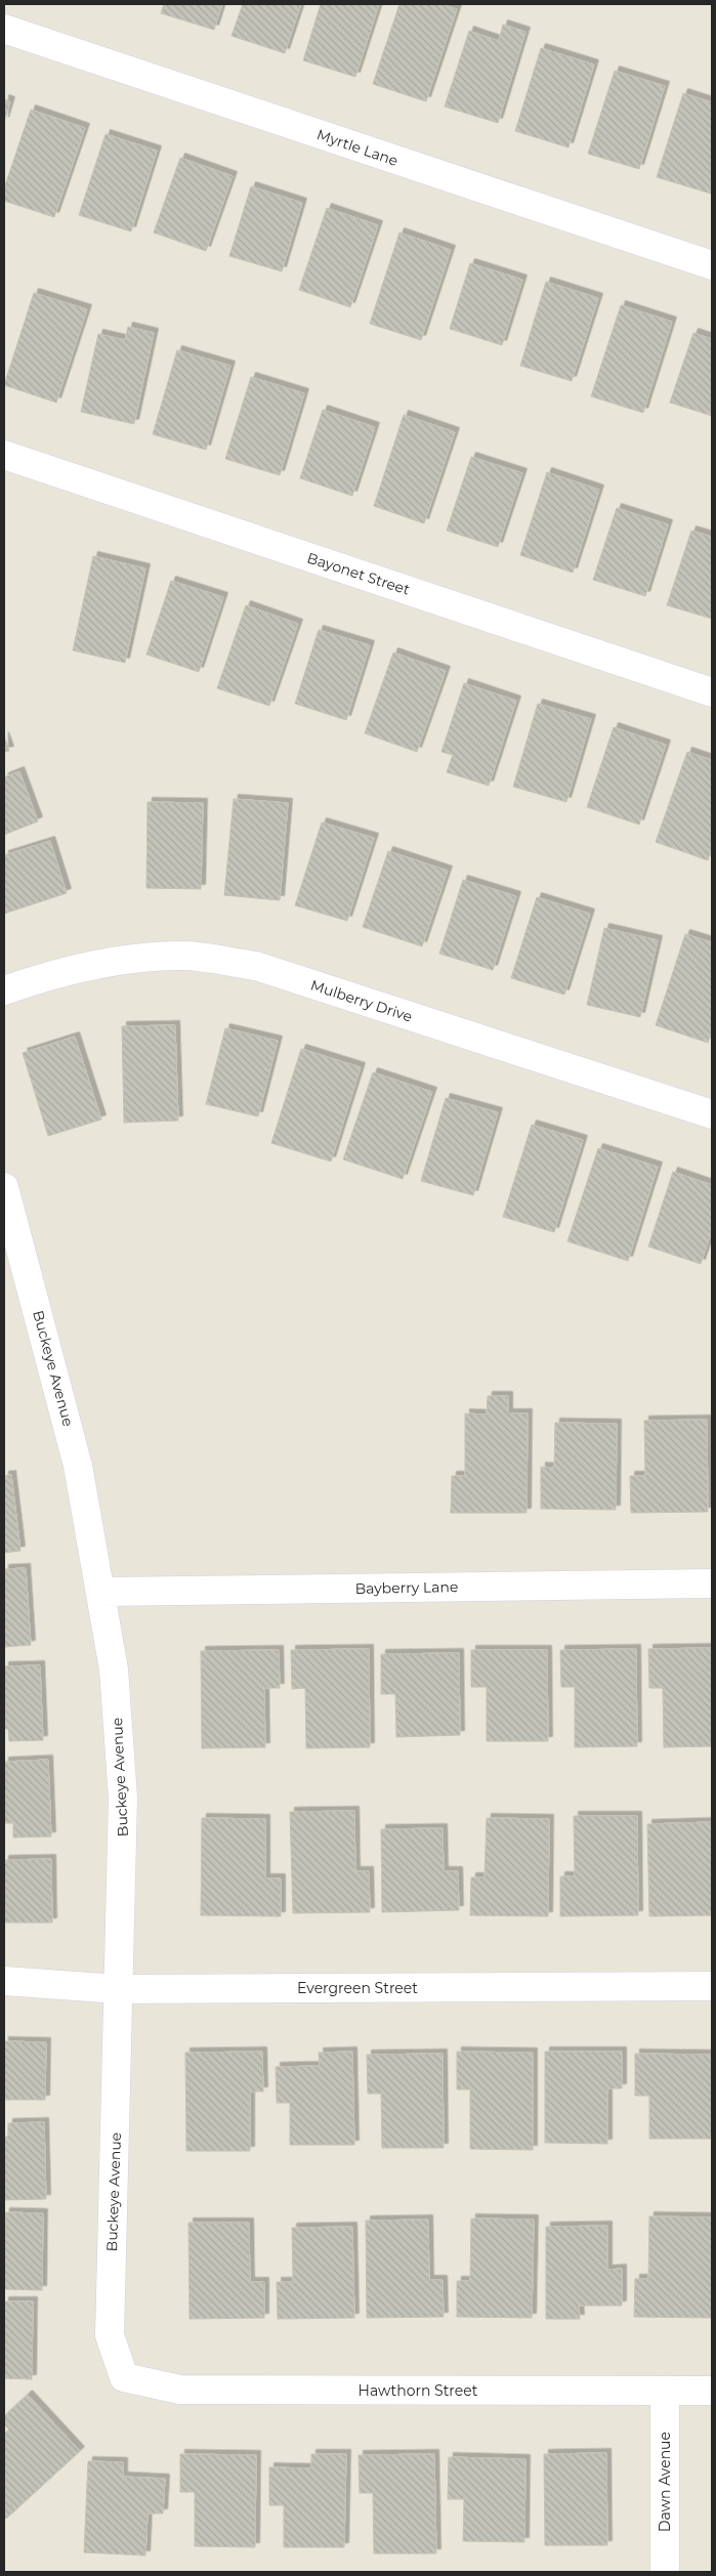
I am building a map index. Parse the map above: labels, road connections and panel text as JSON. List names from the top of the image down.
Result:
{
  "streets": {
    "street": [
      "Myrtle Lane",
      "Bayonet Street",
      "Mulberry Drive",
      "Buckeye Avenue",
      "Bayberry Lane",
      "Evergreen Street",
      "Hawthorn Street",
      "Dawn Avenue"
    ]
  },
  "crossings": [
    ["Buckeye Avenue", "Bayberry Lane"],
    ["Buckeye Avenue", "Evergreen Street"],
    ["Buckeye Avenue", "Hawthorn Street"],
    ["Hawthorn Street", "Dawn Avenue"]
  ]
}
